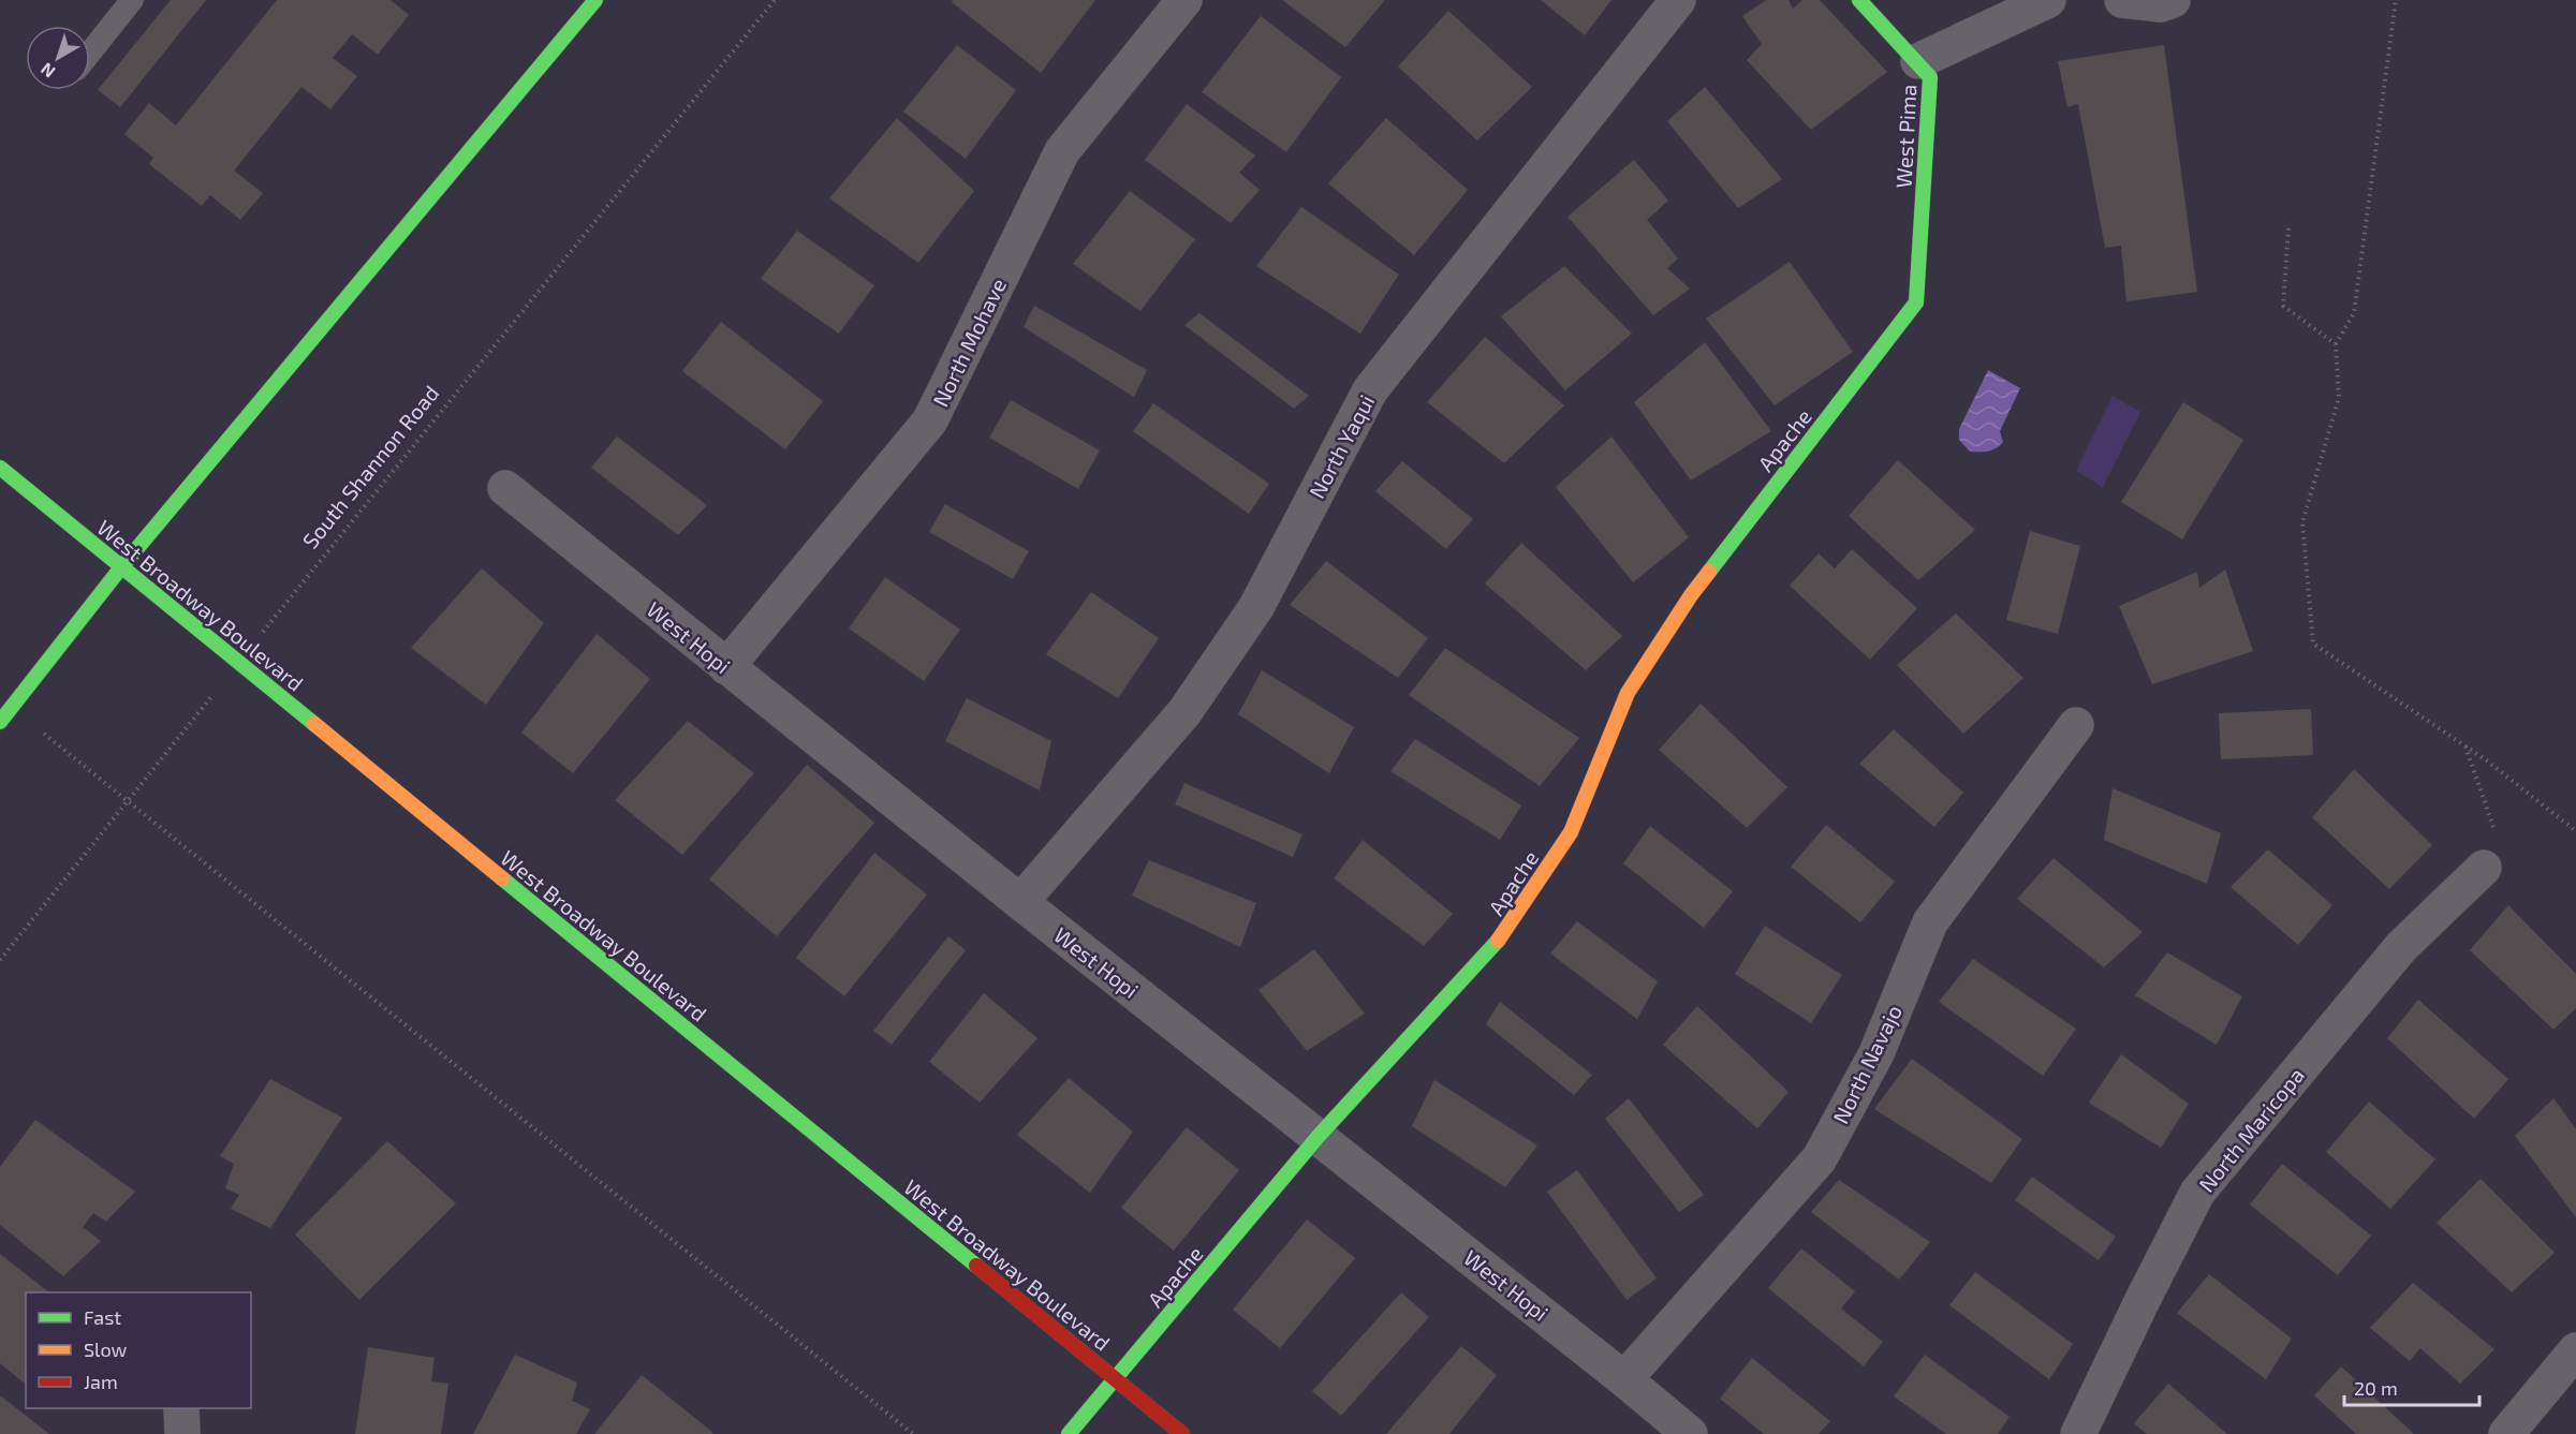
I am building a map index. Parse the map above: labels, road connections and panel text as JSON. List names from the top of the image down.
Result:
{
  "streets": {
    "street": [
      "West Pima",
      "North Mohave",
      "Apache",
      "North Yaqui",
      "West Broadway Boulevard",
      "West Hopi",
      "North Navajo",
      "North Maricopa"
    ],
    "path": ["South Shannon Road"]
  },
  "crossings": [
    ["West Pima", "Apache"],
    ["North Mohave", "West Hopi"],
    ["Apache", "West Broadway Boulevard"],
    ["Apache", "West Hopi"],
    ["North Yaqui", "West Hopi"],
    ["South Shannon Road", "West Broadway Boulevard"],
    ["West Hopi", "North Navajo"]
  ],
  "legend": ["Fast", "Slow", "Jam"],
  "scale_bar": "20 m",
  "north": "bottom left"
}
